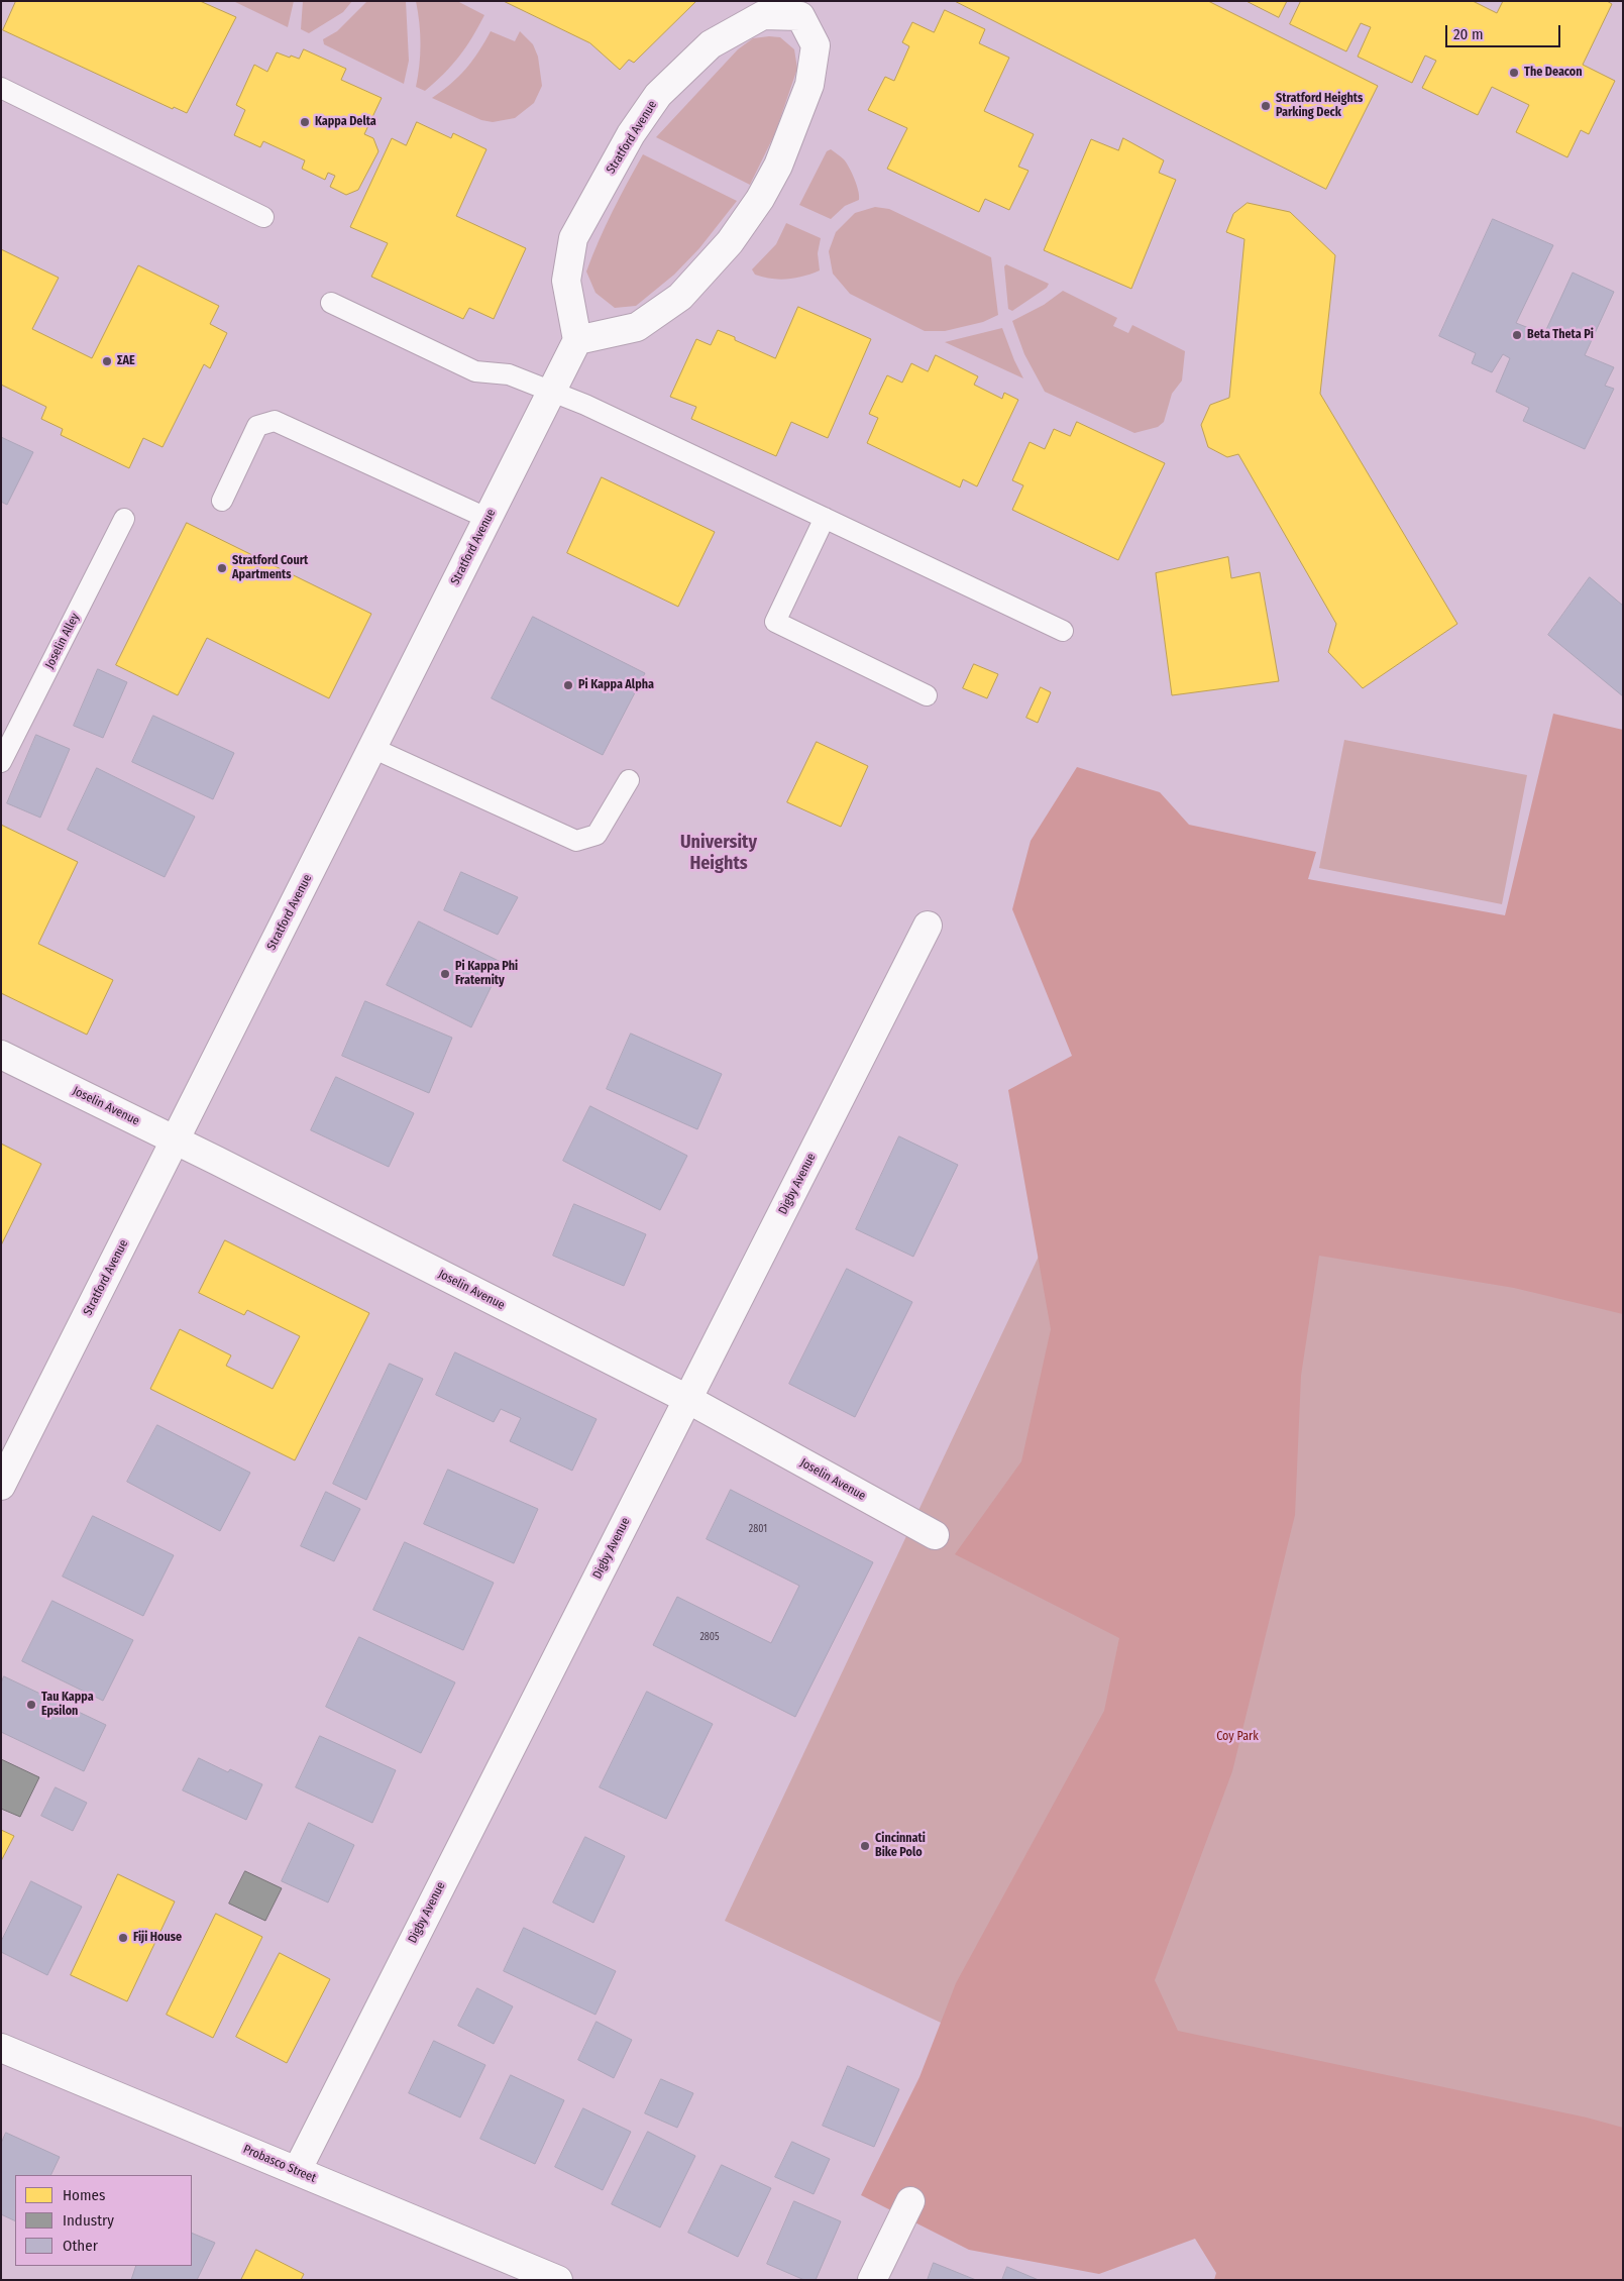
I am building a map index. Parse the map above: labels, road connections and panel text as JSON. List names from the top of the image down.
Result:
{
  "streets": {
    "street": [
      "Stratford Avenue",
      "Joselin Avenue",
      "Digby Avenue",
      "Probasco Street"
    ],
    "lane": ["Joselin Alley"]
  },
  "crossings": [
    ["Stratford Avenue", "Joselin Avenue"],
    ["Joselin Avenue", "Digby Avenue"],
    ["Digby Avenue", "Probasco Street"]
  ],
  "districts": ["University Heights"],
  "parks": ["Coy Park"],
  "places": [
    "The Deacon",
    "Stratford Heights Parking Deck",
    "Kappa Delta",
    "Beta Theta Pi",
    "ΣΑΕ",
    "Stratford Court Apartments",
    "Pi Kappa Alpha",
    "Pi Kappa Phi Fraternity",
    "Tau Kappa Epsilon",
    "Cincinnati Bike Polo",
    "Fiji House"
  ],
  "house_numbers": ["2801", "2805"],
  "legend": ["Homes", "Industry", "Other"],
  "scale_bar": "20 m"
}
